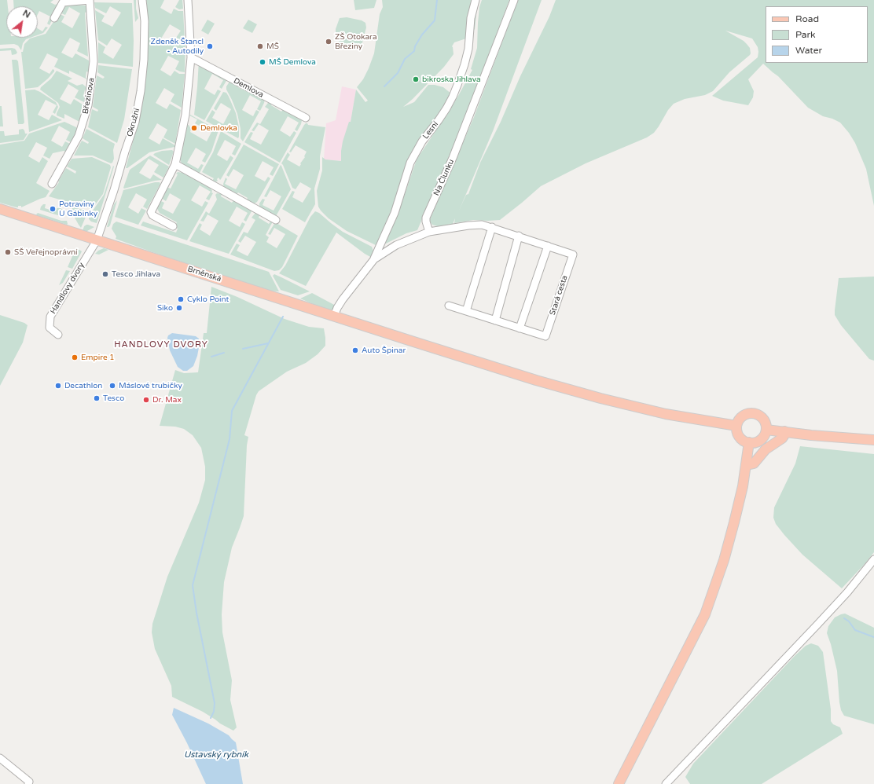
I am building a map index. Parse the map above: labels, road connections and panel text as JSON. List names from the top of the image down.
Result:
{
  "streets": {
    "main road": ["Brněnská"],
    "street": [
      "Demlova",
      "Březinova",
      "Okružní",
      "Lesní",
      "Na Člunku",
      "Handlovy dvory",
      "Stará cesta"
    ]
  },
  "crossings": [
    ["Okružní", "Brněnská"],
    ["Okružní", "Handlovy dvory"],
    ["Na Člunku", "Stará cesta"],
    ["Brněnská", "Handlovy dvory"]
  ],
  "districts": ["HANDLOVY DVORY"],
  "water": ["Ustavský rybník"],
  "places": [
    "ZŠ Otokara Březiny",
    "Zdeněk Štancl - Autodíly",
    "MŠ",
    "MŠ Demlova",
    "bikroska Jihlava",
    "Demlovka",
    "Potraviny U Gábinky",
    "SŠ Veřejnoprávní",
    "Tesco Jihlava",
    "Cyklo Point",
    "Siko",
    "Auto Špinar",
    "Empire 1",
    "Decathlon",
    "Máslové trubičky",
    "Tesco",
    "Dr. Max"
  ],
  "legend": ["Road", "Park", "Water"],
  "north": "top right"
}
